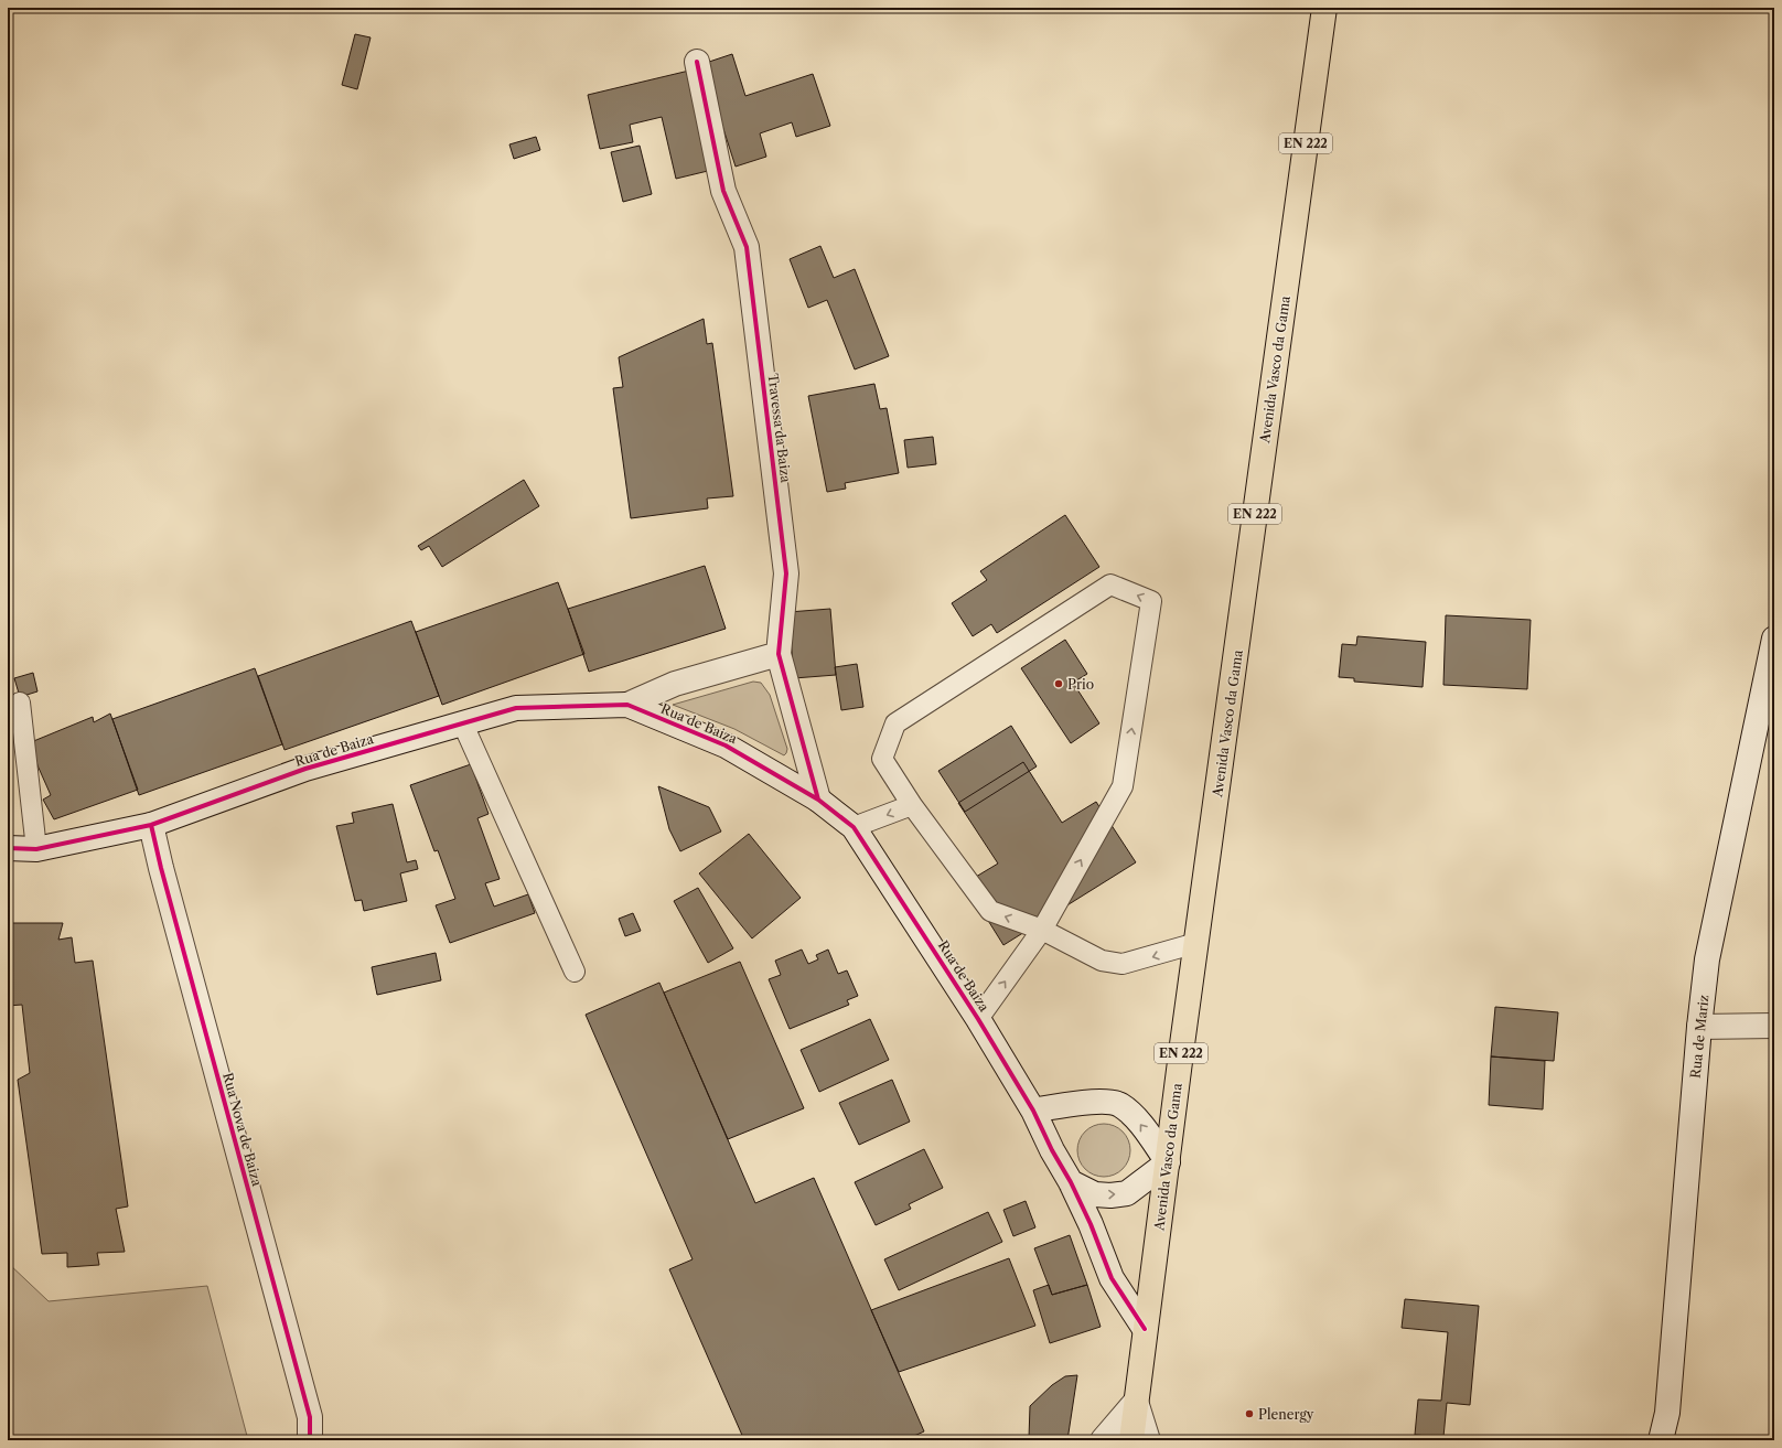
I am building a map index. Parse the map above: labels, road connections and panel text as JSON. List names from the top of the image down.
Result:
{
  "streets": {
    "main road": ["EN 222", "Avenida Vasco da Gama"],
    "street": [
      "Travessa da Baiza",
      "Rua de Baiza",
      "Rua de Mariz",
      "Rua Nova de Baiza"
    ]
  },
  "crossings": [
    ["Avenida Vasco da Gama", "Rua de Baiza"],
    ["Travessa da Baiza", "Rua de Baiza"],
    ["Rua de Baiza", "Rua Nova de Baiza"]
  ],
  "places": ["Prio", "Plenergy"]
}
